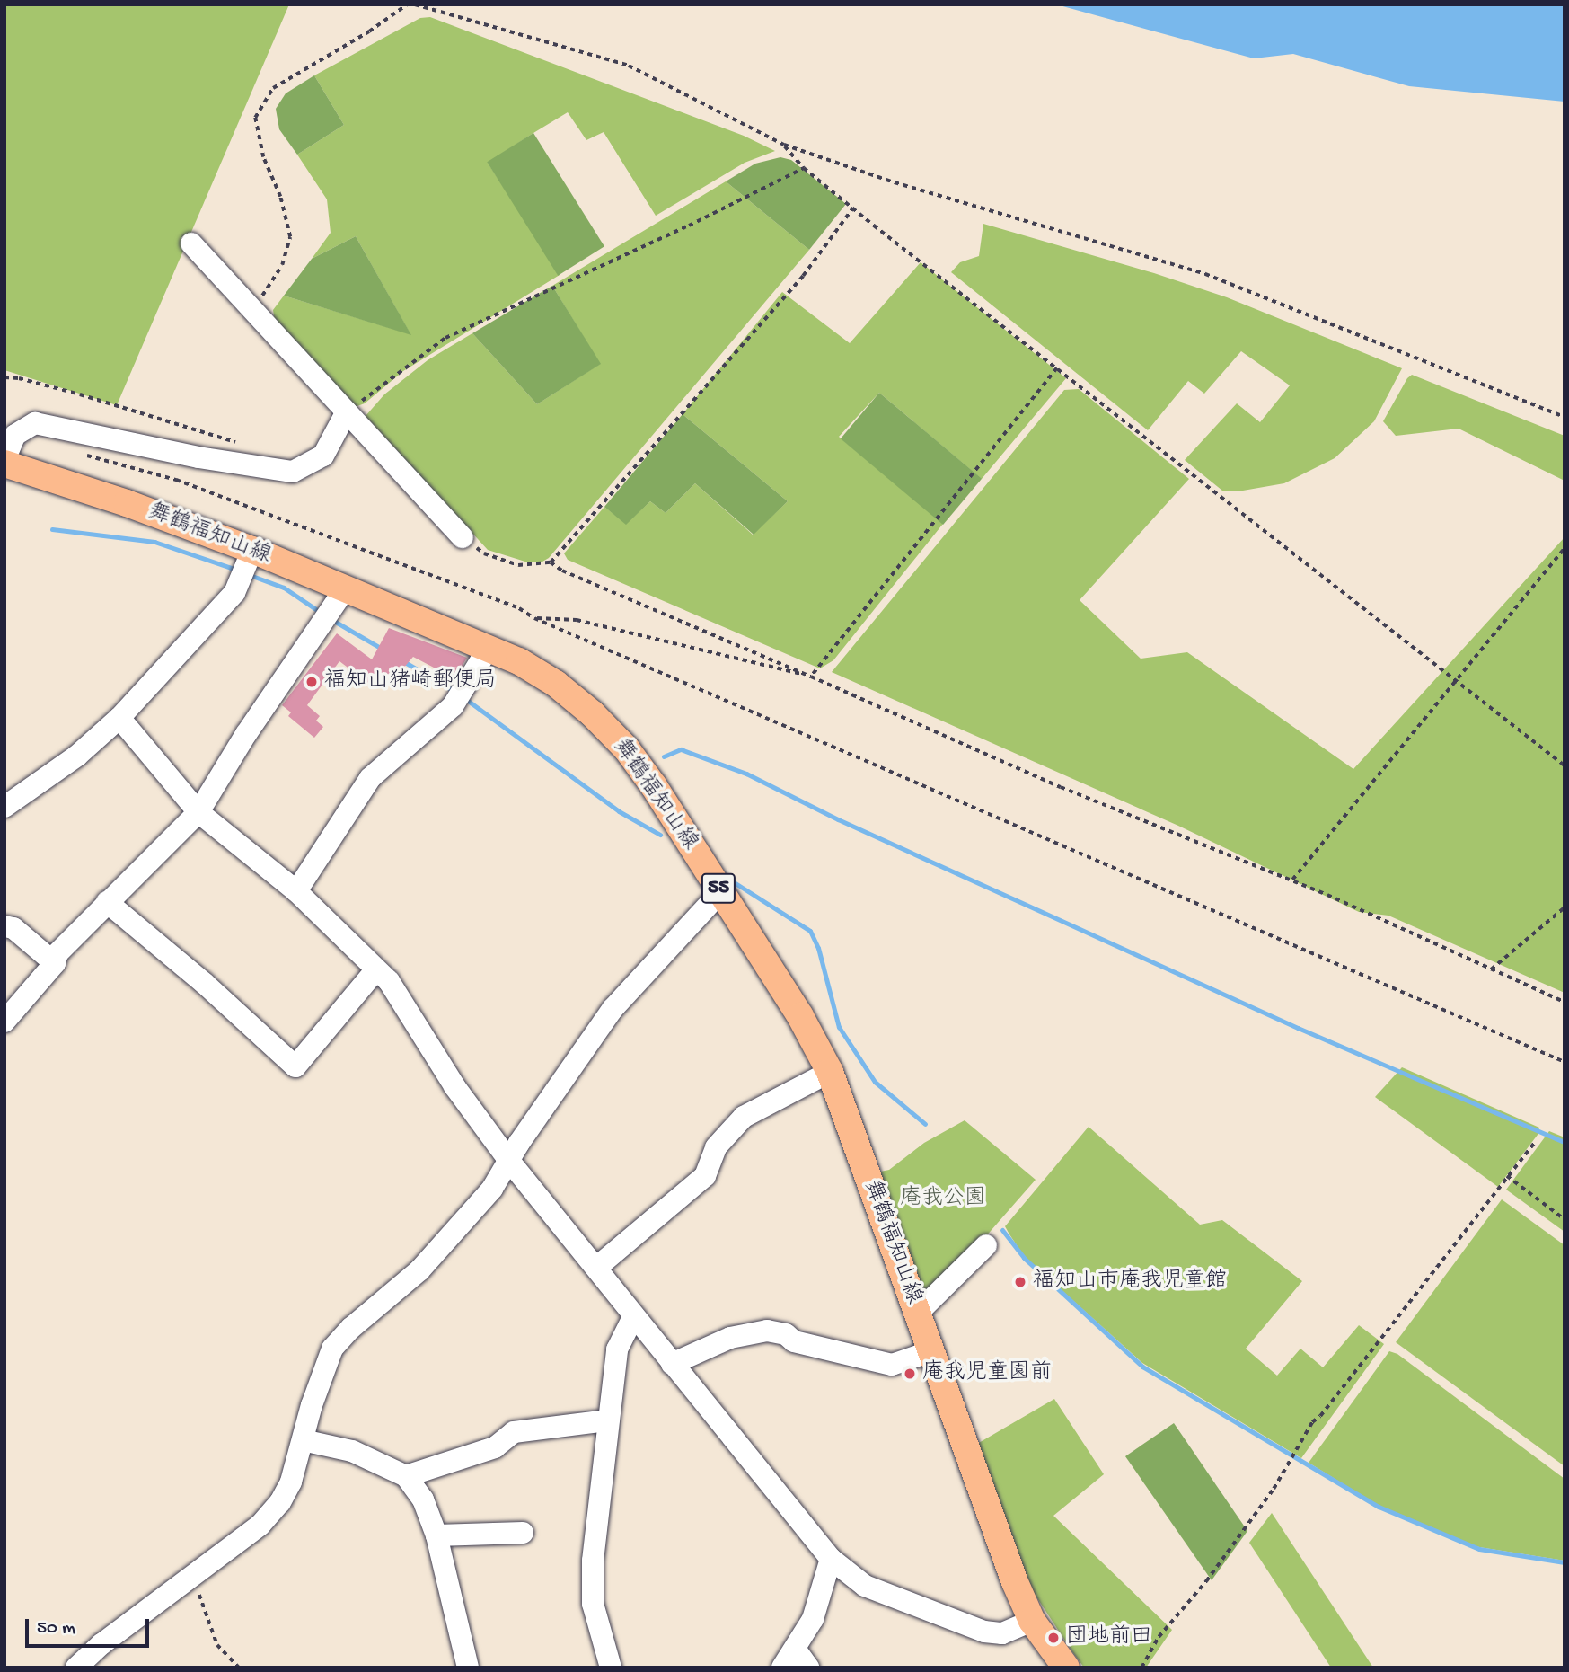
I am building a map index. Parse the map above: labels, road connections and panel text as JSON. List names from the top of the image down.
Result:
{
  "streets": {
    "main road": ["舞鶴福知山線", "55"]
  },
  "parks": ["庵我公園"],
  "places": [
    "福知山猪崎郵便局",
    "福知山市庵我児童館",
    "庵我児童園前",
    "団地前田"
  ],
  "scale_bar": "50 m"
}
